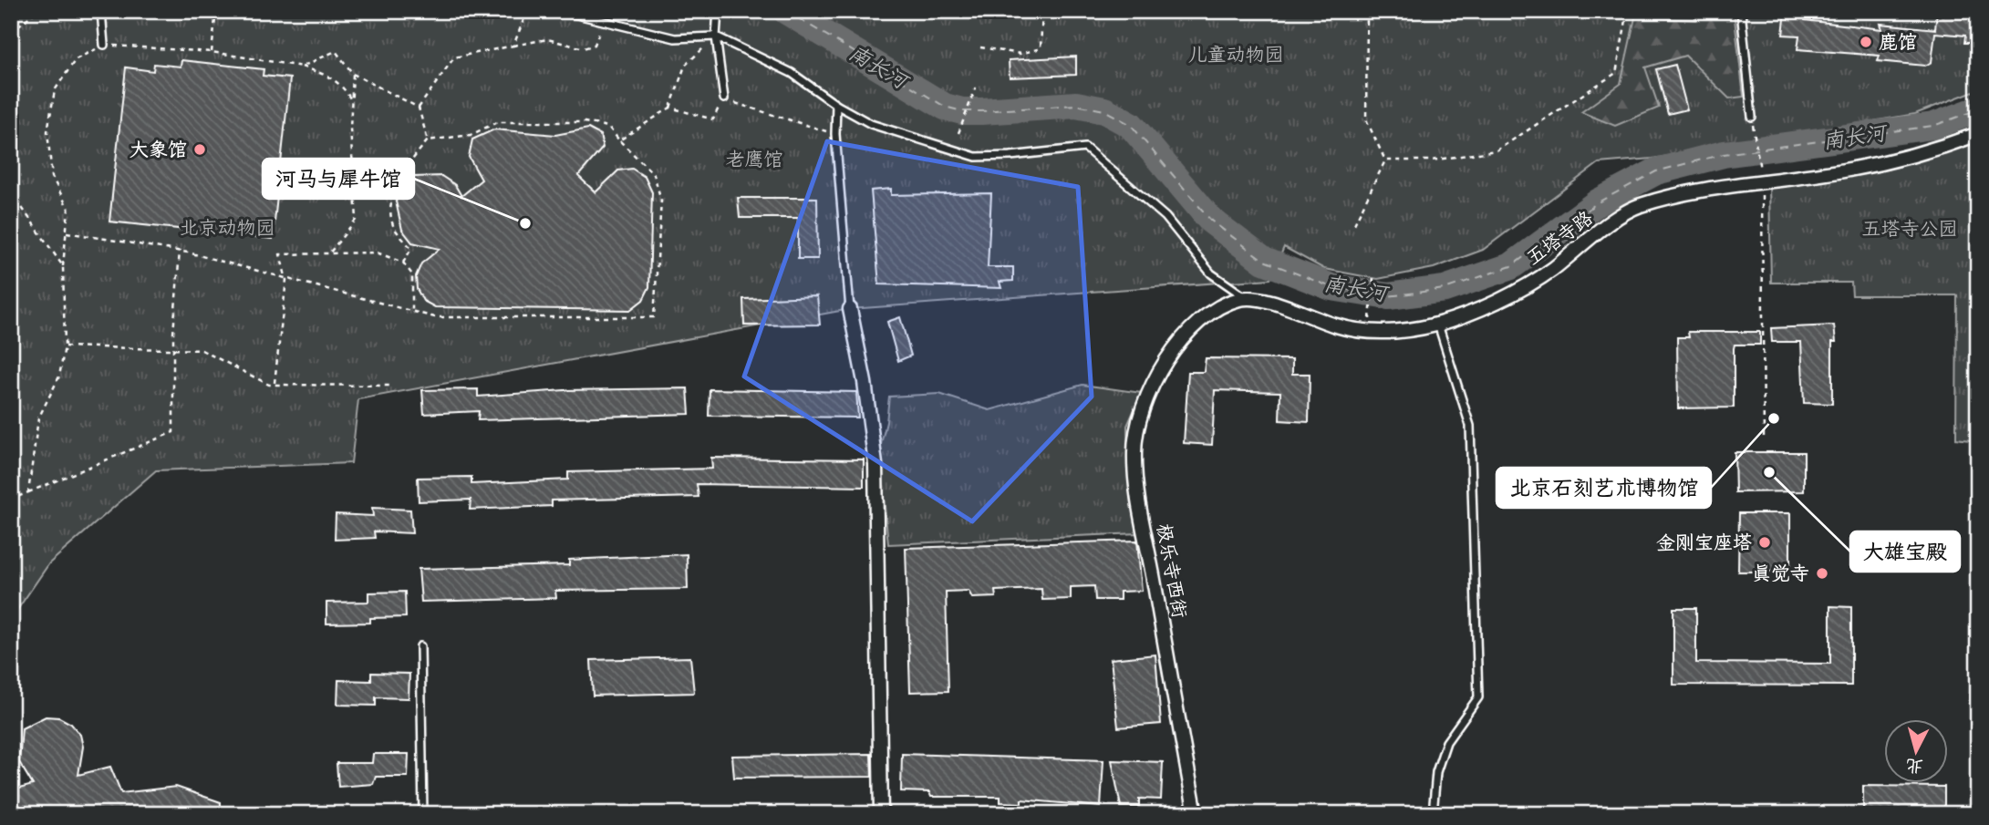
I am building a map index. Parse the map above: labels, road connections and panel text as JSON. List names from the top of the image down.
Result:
{
  "streets": {
    "street": ["五塔寺路", "极乐寺西街"]
  },
  "crossings": [
    ["五塔寺路", "极乐寺西街"]
  ],
  "water": ["南长河"],
  "parks": [
    "儿童动物园",
    "老鹰馆",
    "北京动物园",
    "五塔寺公园"
  ],
  "places": [
    "鹿馆",
    "大象馆",
    "河马与犀牛馆",
    "北京石刻艺术博物馆",
    "大雄宝殿",
    "金刚宝座塔",
    "真觉寺"
  ],
  "north": "bottom"
}
